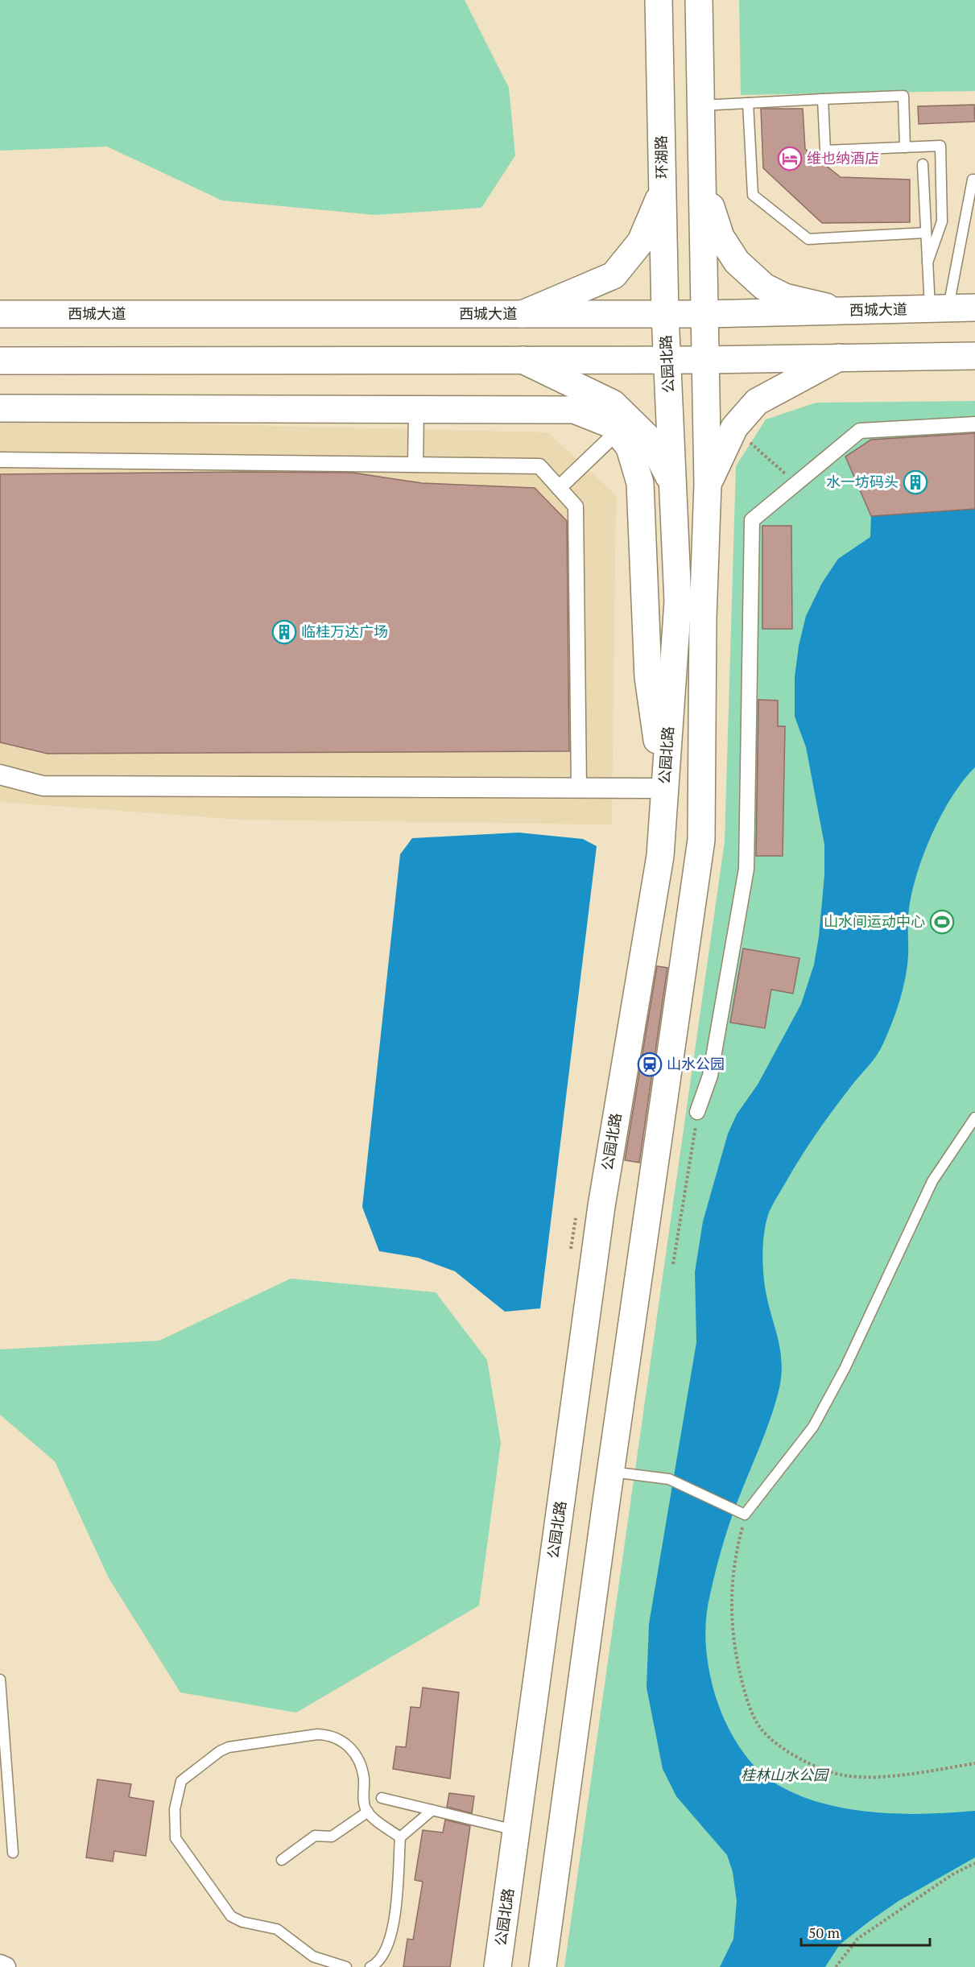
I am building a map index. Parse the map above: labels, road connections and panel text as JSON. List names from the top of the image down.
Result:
{
  "streets": {
    "main road": ["环湖路", "西城大道", "公园北路"]
  },
  "crossings": [
    ["环湖路", "西城大道"],
    ["环湖路", "公园北路"],
    ["西城大道", "公园北路"]
  ],
  "parks": ["桂林山水公园"],
  "places": {
    "hotel": ["维也纳酒店"],
    "building": ["水一坊码头", "临桂万达广场"],
    "sports": ["山水间运动中心"],
    "station": ["山水公园"]
  },
  "scale_bar": "50 m"
}
